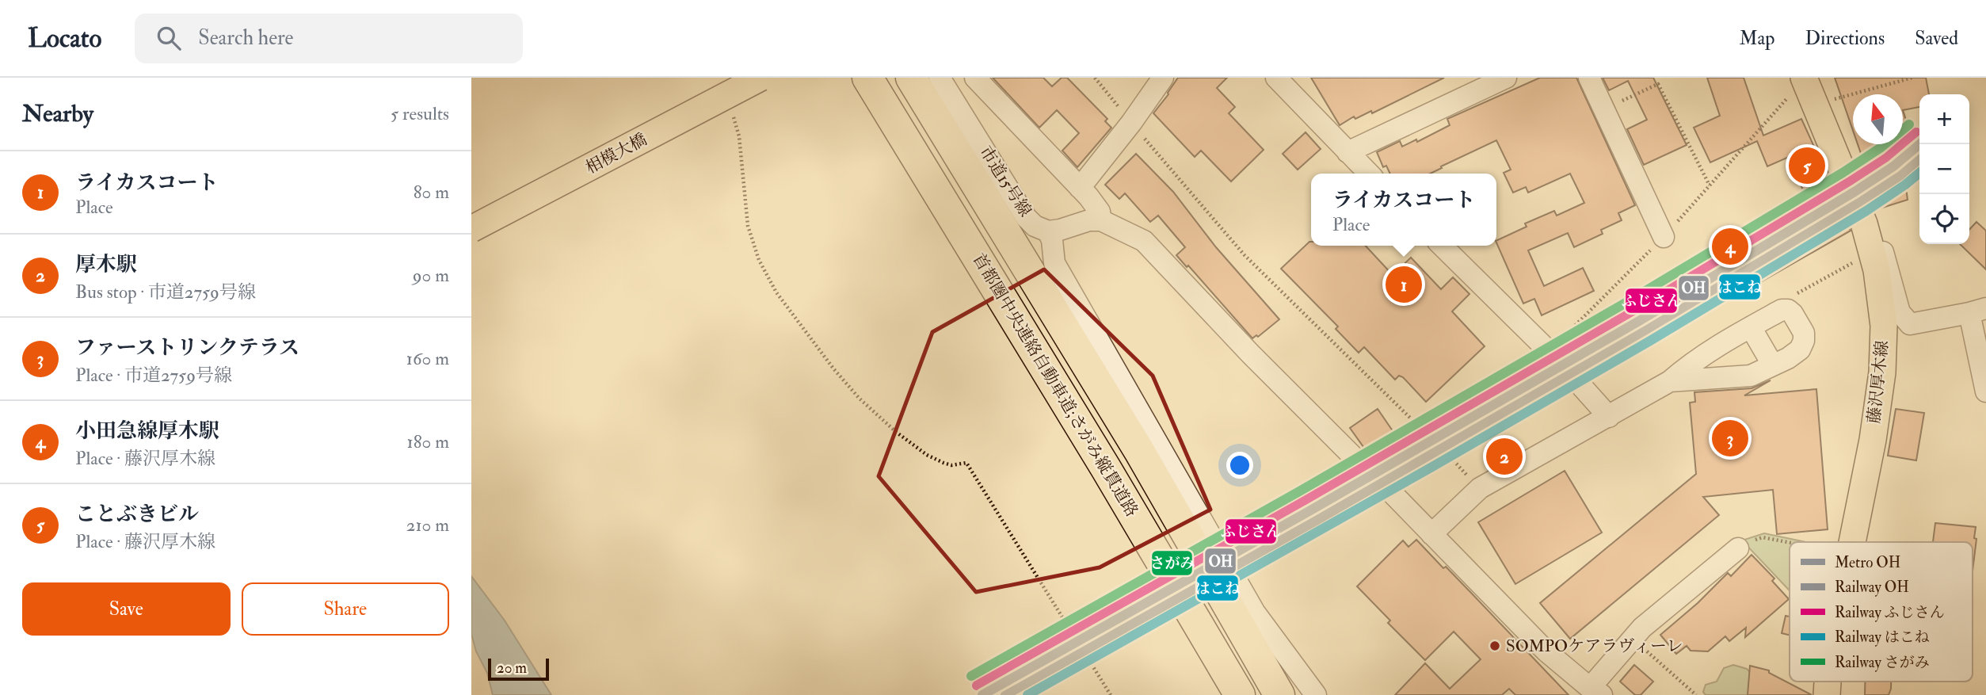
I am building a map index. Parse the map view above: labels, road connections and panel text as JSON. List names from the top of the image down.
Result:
{
  "streets": {
    "highway": ["首都圏中央連絡自動車道;さがみ縦貫道路"],
    "main road": ["相模大橋", "藤沢厚木線"],
    "street": ["市道15号線"]
  },
  "places": ["SOMPOケアラヴィーレ"],
  "lines": [
    "rail line さがみ",
    "rail line ふじさん",
    "metro line OH",
    "rail line OH",
    "rail line はこね"
  ],
  "legend": [
    "Metro OH",
    "Railway OH",
    "Railway ふじさん",
    "Railway はこね",
    "Railway さがみ"
  ],
  "scale_bar": "20 m",
  "north": "top",
  "page": {
    "header": "Locato",
    "search": "Search here",
    "nav": ["Map", "Directions", "Saved"],
    "heading": ["Nearby", "5 results"],
    "map_buttons": ["+", "−"],
    "pins": [
      "5",
      "4",
      "1",
      "3",
      "2"
    ],
    "list": [
      {
        "mark": "1",
        "name": "ライカスコート",
        "note": "Place",
        "value": "80 m"
      },
      {
        "mark": "2",
        "name": "厚木駅",
        "note": "Bus stop · 市道2759号線",
        "value": "90 m"
      },
      {
        "mark": "3",
        "name": "ファーストリンクテラス",
        "note": "Place · 市道2759号線",
        "value": "160 m"
      },
      {
        "mark": "4",
        "name": "小田急線厚木駅",
        "note": "Place · 藤沢厚木線",
        "value": "180 m"
      },
      {
        "mark": "5",
        "name": "ことぶきビル",
        "note": "Place · 藤沢厚木線",
        "value": "210 m"
      }
    ],
    "popup": ["ライカスコート", "Place"],
    "buttons": ["Save", "Share"],
    "scale": "20 m"
  }
}
